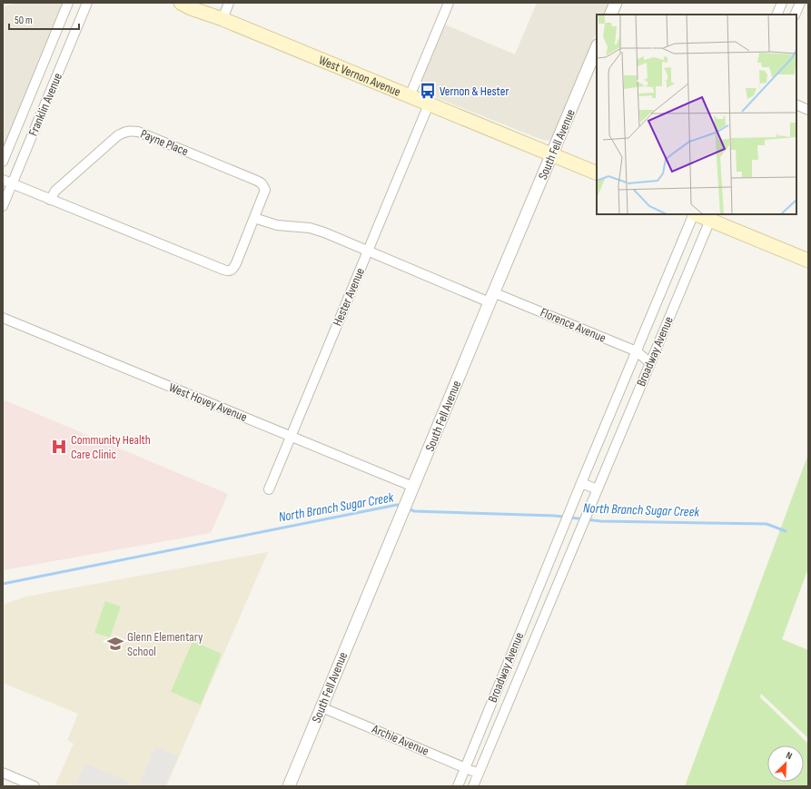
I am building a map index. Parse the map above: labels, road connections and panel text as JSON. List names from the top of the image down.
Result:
{
  "streets": {
    "main road": ["West Vernon Avenue"],
    "street": [
      "Franklin Avenue",
      "Payne Place",
      "South Fell Avenue",
      "Hester Avenue",
      "Florence Avenue",
      "Broadway Avenue",
      "West Hovey Avenue",
      "Archie Avenue"
    ]
  },
  "crossings": [
    ["West Vernon Avenue", "South Fell Avenue"],
    ["West Vernon Avenue", "Hester Avenue"],
    ["Franklin Avenue", "Payne Place"],
    ["South Fell Avenue", "Florence Avenue"],
    ["South Fell Avenue", "West Hovey Avenue"],
    ["South Fell Avenue", "Archie Avenue"],
    ["Hester Avenue", "Florence Avenue"],
    ["Hester Avenue", "West Hovey Avenue"],
    ["Florence Avenue", "Broadway Avenue"],
    ["Broadway Avenue", "Archie Avenue"]
  ],
  "water": ["North Branch Sugar Creek"],
  "places": {
    "bus stop": ["Vernon & Hester"],
    "hospital": ["Community Health Care Clinic"],
    "school or university": ["Glenn Elementary School"]
  },
  "scale_bar": "50 m",
  "north": "top right"
}
